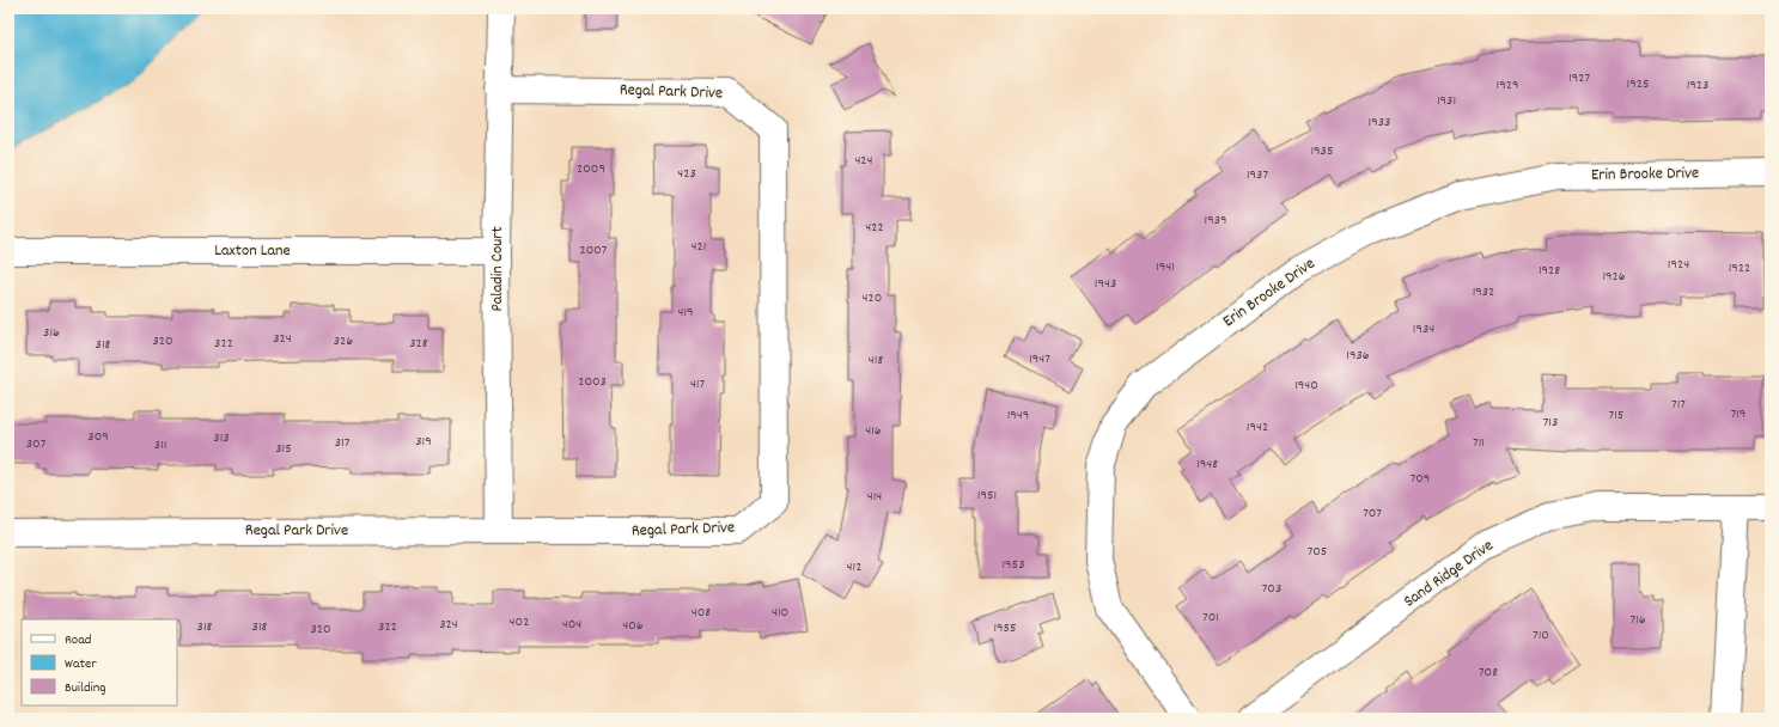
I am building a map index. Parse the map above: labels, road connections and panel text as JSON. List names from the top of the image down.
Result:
{
  "streets": {
    "street": [
      "Regal Park Drive",
      "Erin Brooke Drive",
      "Laxton Lane",
      "Paladin Court",
      "Sand Ridge Drive"
    ]
  },
  "crossings": [
    ["Regal Park Drive", "Paladin Court"],
    ["Laxton Lane", "Paladin Court"]
  ],
  "house_numbers": [
    "1927",
    "1925",
    "1929",
    "1923",
    "1931",
    "1933",
    "1935",
    "424",
    "2009",
    "423",
    "1937",
    "1939",
    "422",
    "421",
    "2007",
    "1924",
    "1941",
    "1922",
    "1928",
    "1926",
    "1943",
    "1932",
    "420",
    "419",
    "1934",
    "316",
    "324",
    "320",
    "326",
    "322",
    "328",
    "318",
    "1936",
    "1947",
    "418",
    "2003",
    "417",
    "1940",
    "717",
    "719",
    "1949",
    "715",
    "713",
    "1942",
    "416",
    "309",
    "313",
    "319",
    "317",
    "711",
    "307",
    "311",
    "315",
    "1948",
    "709",
    "1951",
    "414",
    "707",
    "705",
    "1953",
    "412",
    "703",
    "408",
    "410",
    "701",
    "716",
    "402",
    "324",
    "404",
    "406",
    "318",
    "318",
    "322",
    "1955",
    "320",
    "710",
    "708"
  ],
  "legend": ["Road", "Water", "Building"]
}
